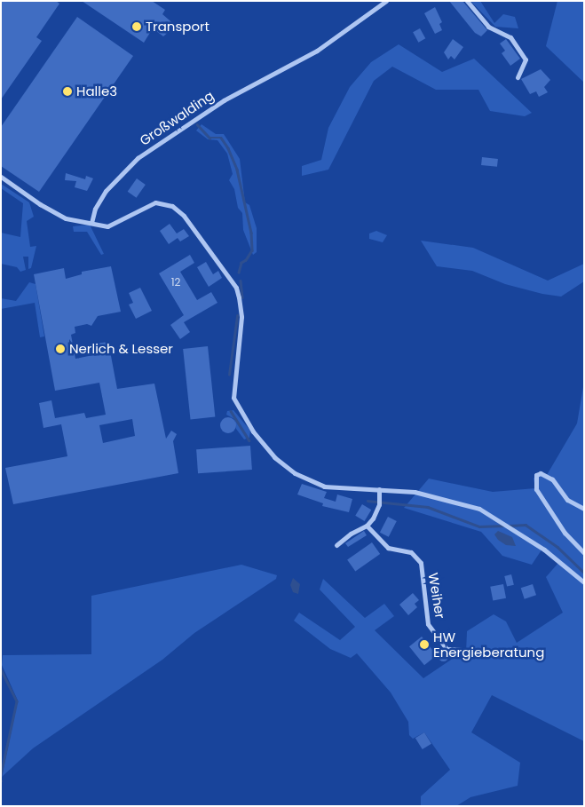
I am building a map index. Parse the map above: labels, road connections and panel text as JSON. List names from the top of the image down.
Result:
{
  "streets": {
    "street": ["Großwalding", "Weiher"]
  },
  "places": [
    "Transport",
    "Halle3",
    "Nerlich & Lesser",
    "HW Energieberatung"
  ],
  "house_numbers": ["12"]
}
